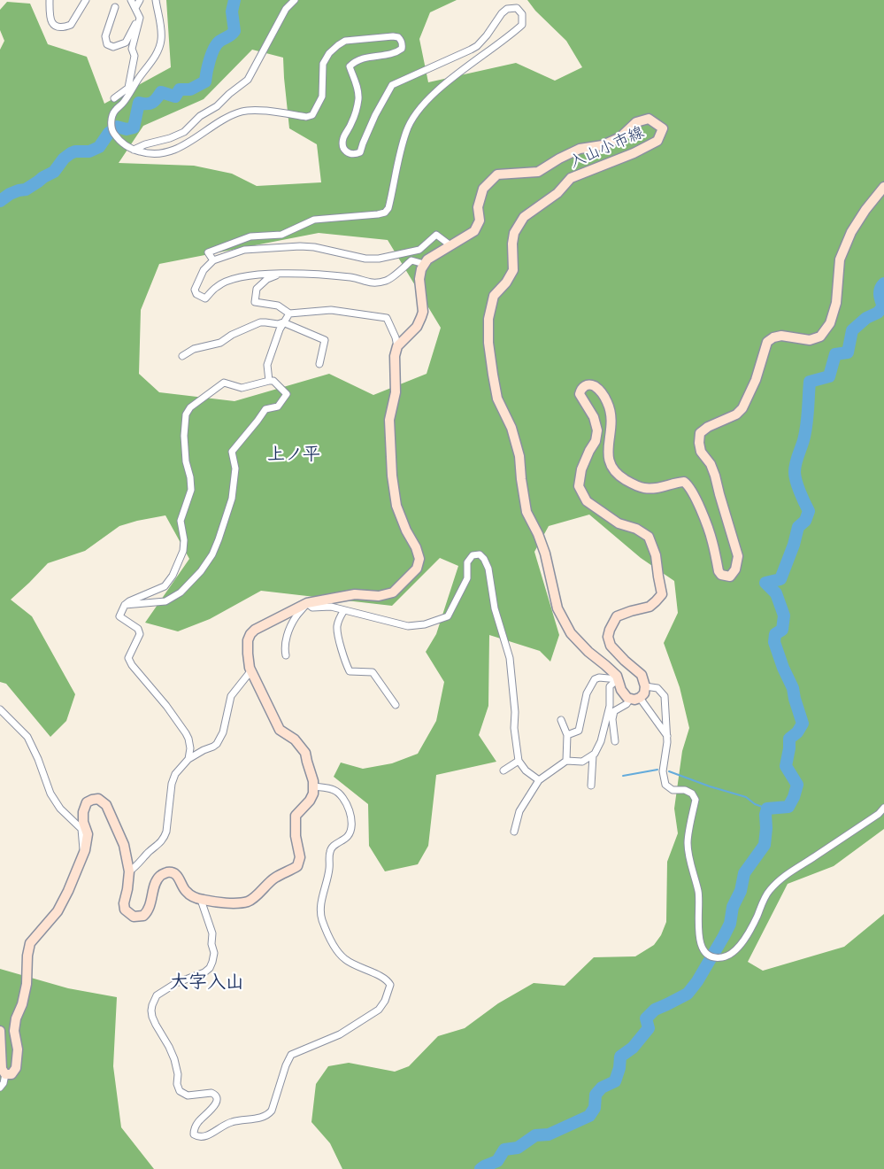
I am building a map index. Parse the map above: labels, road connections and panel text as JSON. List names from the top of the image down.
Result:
{
  "streets": {
    "main road": ["入山小市線"]
  },
  "districts": ["上ノ平", "大字入山"]
}
